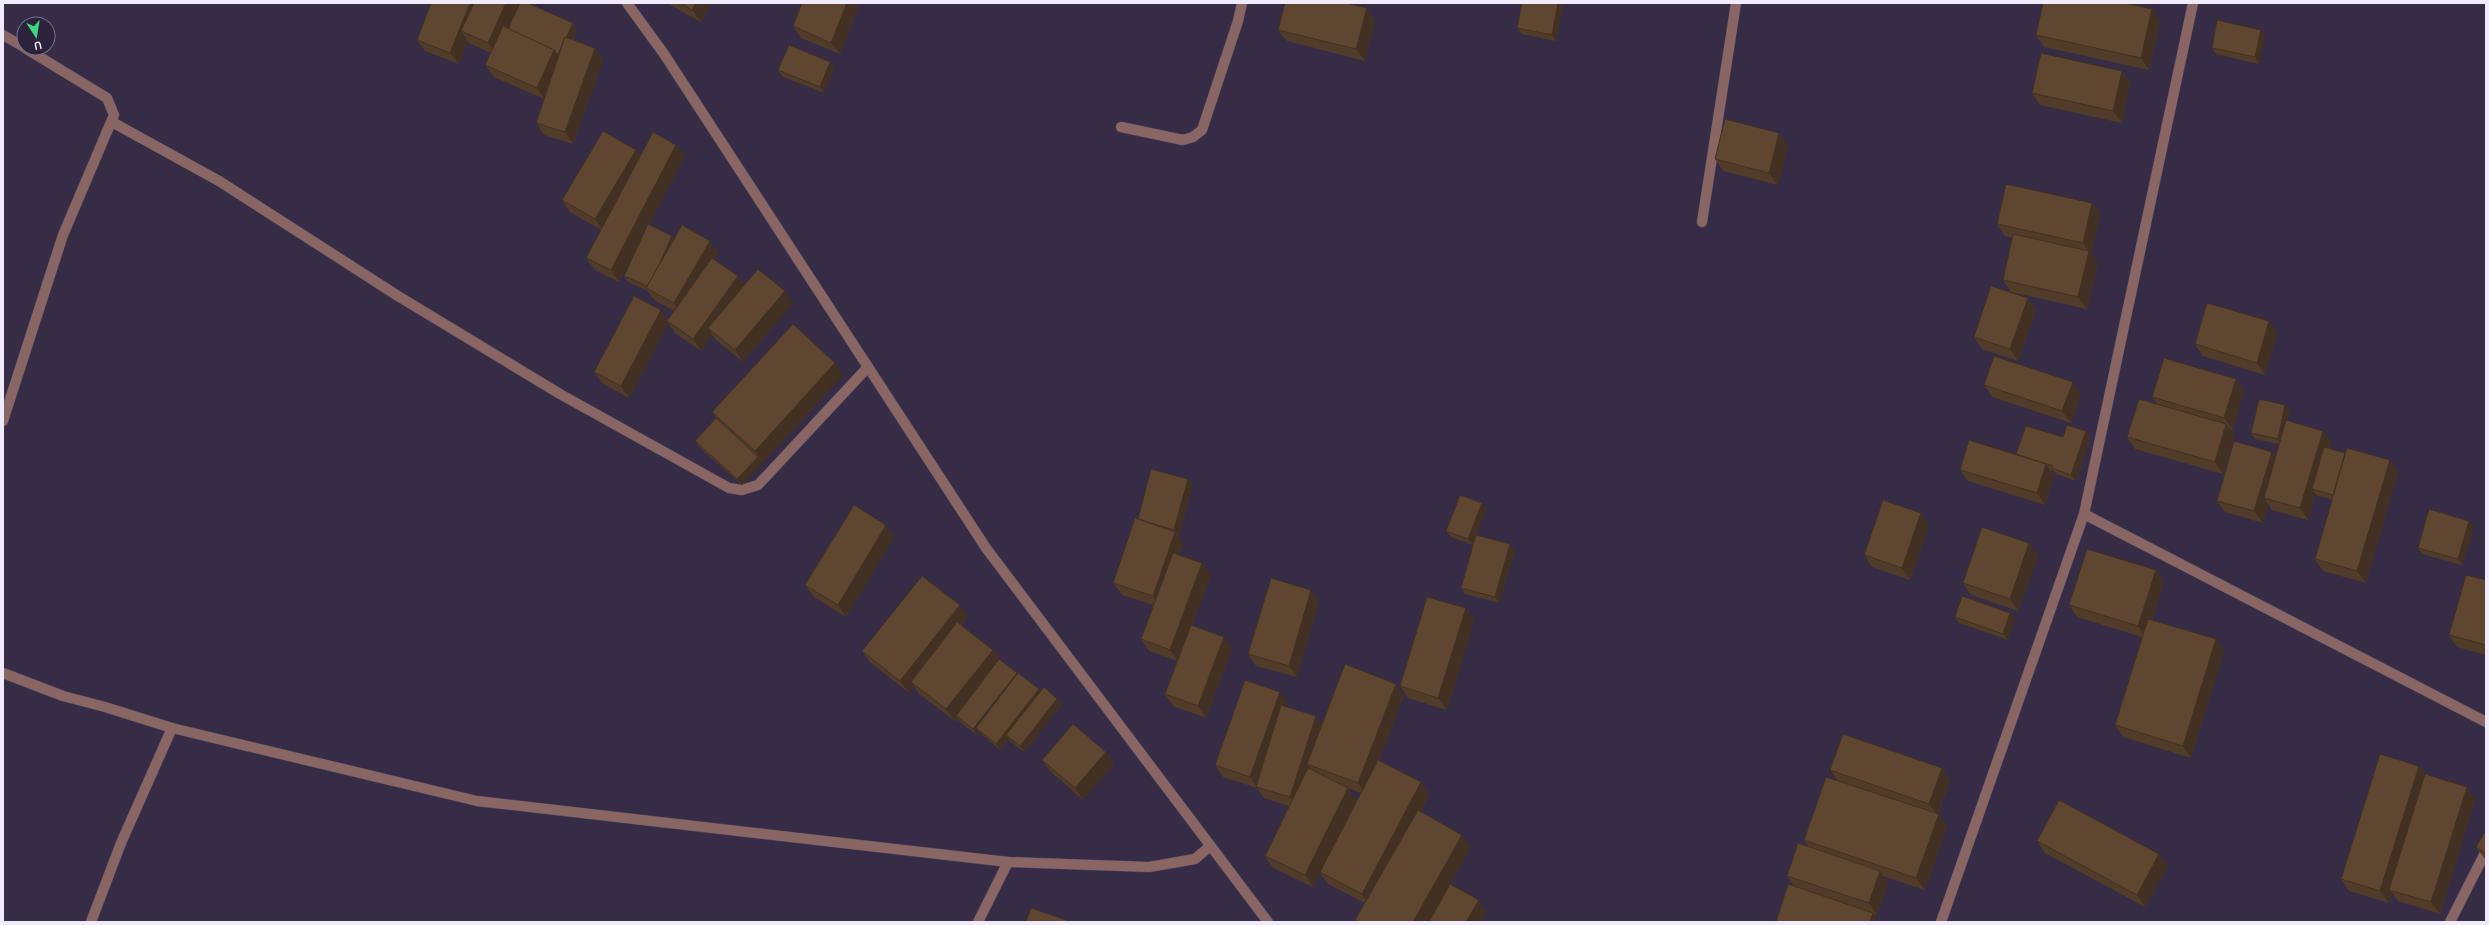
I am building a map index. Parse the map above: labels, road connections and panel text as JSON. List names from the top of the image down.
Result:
{
  "north": "bottom"
}
